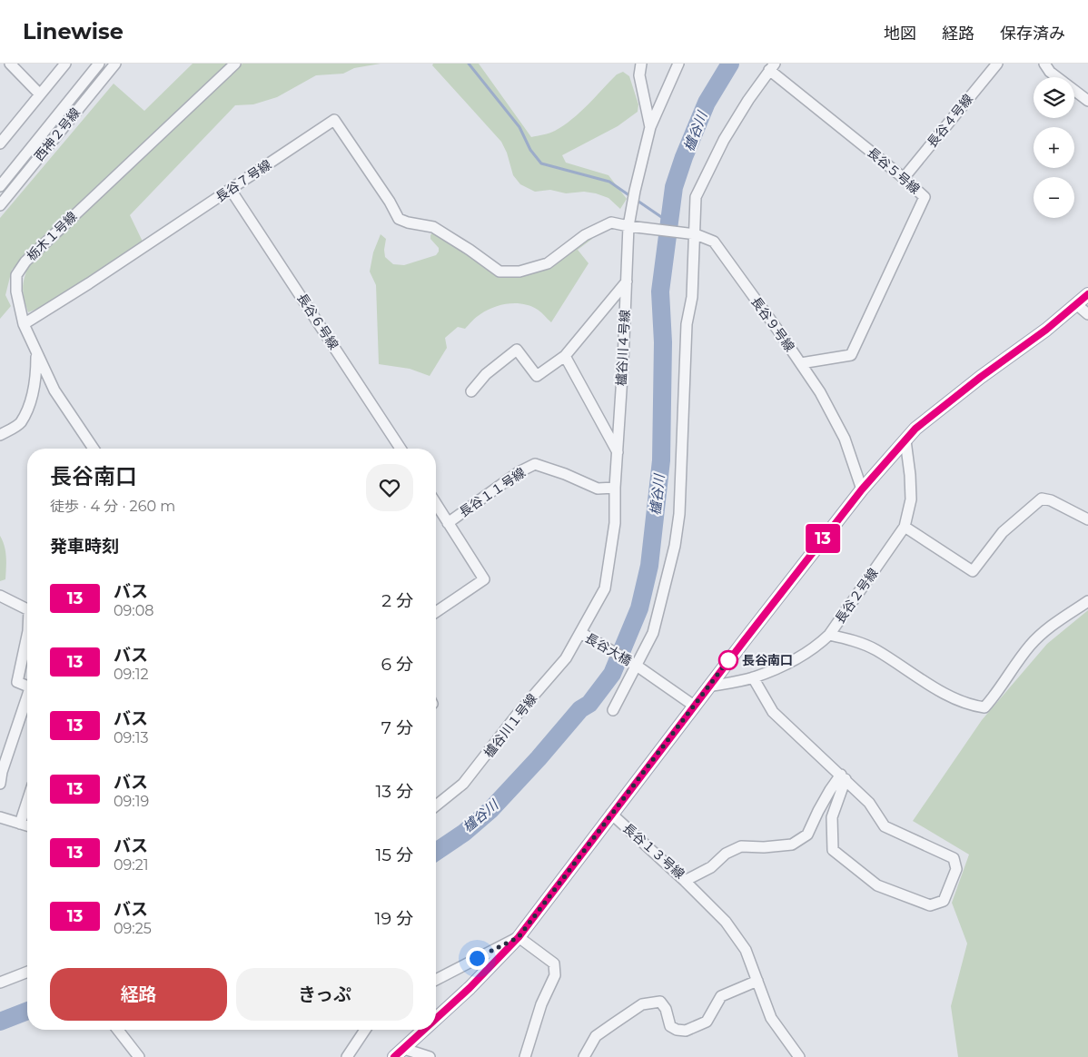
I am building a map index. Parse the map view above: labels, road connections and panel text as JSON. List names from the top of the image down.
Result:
{
  "streets": {
    "street": [
      "長谷４号線",
      "西神２号線",
      "長谷５号線",
      "長谷７号線",
      "栃木１号線",
      "長谷６号線",
      "長谷９号線",
      "櫨谷川４号線",
      "長谷１１号線",
      "長谷２号線",
      "長谷大橋",
      "櫨谷川１号線",
      "長谷１３号線"
    ]
  },
  "crossings": [
    ["長谷４号線", "長谷５号線"],
    ["長谷５号線", "長谷９号線"],
    ["長谷７号線", "栃木１号線"],
    ["長谷７号線", "長谷６号線"],
    ["長谷７号線", "長谷９号線"],
    ["長谷９号線", "櫨谷川４号線"],
    ["櫨谷川４号線", "長谷１１号線"],
    ["櫨谷川４号線", "長谷大橋"],
    ["櫨谷川４号線", "櫨谷川１号線"],
    ["長谷大橋", "櫨谷川１号線"]
  ],
  "water": ["櫨谷川"],
  "places": ["長谷南口"],
  "lines": ["bus line 13"],
  "page": {
    "header": "Linewise",
    "nav": ["地図", "経路", "保存済み"],
    "on_map": "13",
    "map_buttons": ["+", "−"],
    "heading": [
      ["長谷南口", "徒歩 · 4 分 · 260 m"],
      "発車時刻"
    ],
    "list": [
      {
        "mark": "13",
        "name": "バス",
        "note": "09:08",
        "value": "2 分"
      },
      {
        "mark": "13",
        "name": "バス",
        "note": "09:12",
        "value": "6 分"
      },
      {
        "mark": "13",
        "name": "バス",
        "note": "09:13",
        "value": "7 分"
      },
      {
        "mark": "13",
        "name": "バス",
        "note": "09:19",
        "value": "13 分"
      },
      {
        "mark": "13",
        "name": "バス",
        "note": "09:21",
        "value": "15 分"
      },
      {
        "mark": "13",
        "name": "バス",
        "note": "09:25",
        "value": "19 分"
      }
    ],
    "buttons": ["経路", "きっぷ"]
  }
}
